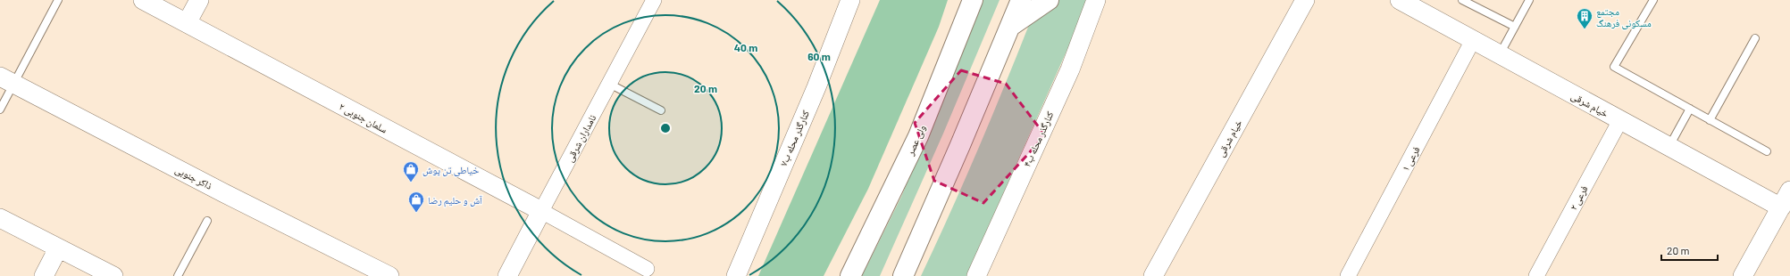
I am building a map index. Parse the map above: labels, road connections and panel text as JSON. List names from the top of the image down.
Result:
{
  "streets": {
    "main road": ["ولی عصر"],
    "street": [
      "خیام شرقی",
      "سلمان جنوبی ۲",
      "نامداران شرقی",
      "کنارگذر محله ب۷",
      "کنارگذر محله ب۴",
      "فرعی ۱",
      "ذاکر جنوبی",
      "فرعی ۲"
    ]
  },
  "crossings": [
    ["خیام شرقی", "فرعی ۱"],
    ["خیام شرقی", "فرعی ۲"],
    ["سلمان جنوبی ۲", "نامداران شرقی"]
  ],
  "places": {
    "building": ["مجتمع مسکونی فرهنگ"],
    "shop": ["خیاطی تن پوش", "آش و حلیم رضا"]
  },
  "scale_bar": "20 m",
  "rings": ["40 m", "60 m", "20 m"]
}
